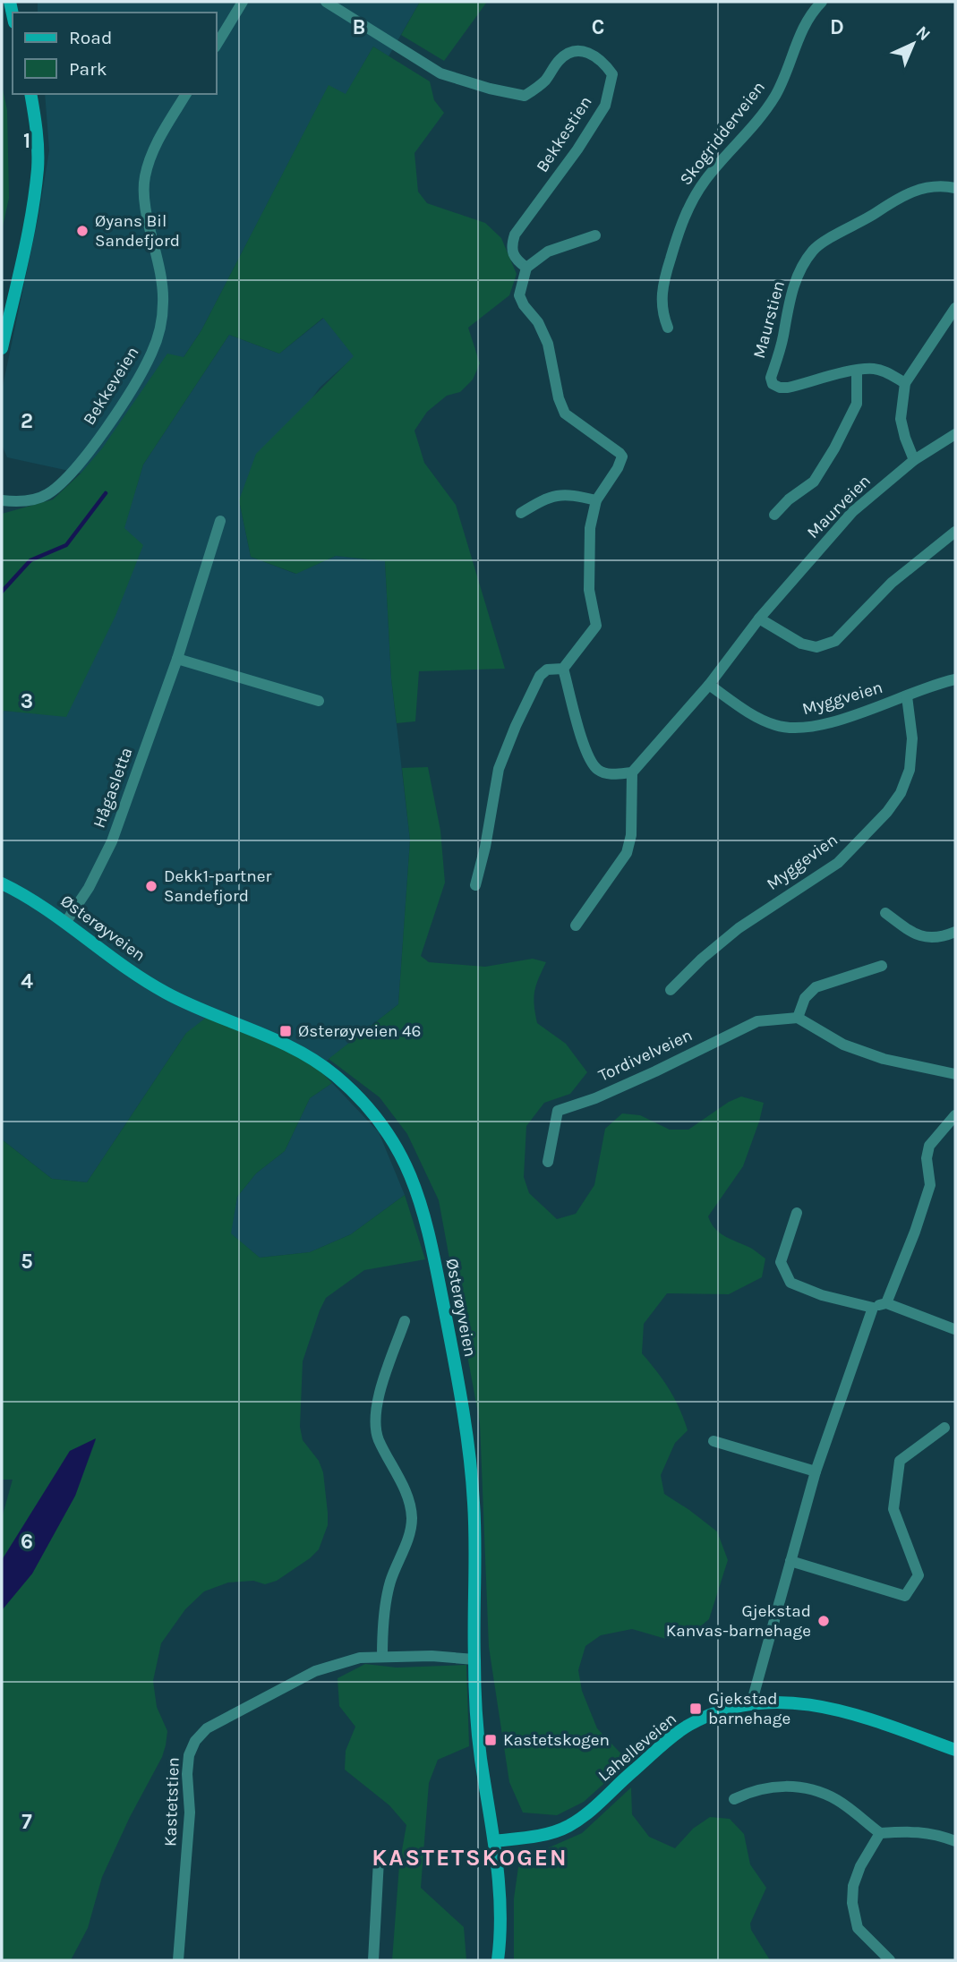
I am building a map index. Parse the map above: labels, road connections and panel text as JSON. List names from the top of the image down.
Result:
{
  "streets": {
    "main road": ["Østerøyveien", "Lahelleveien"],
    "street": [
      "Skogridderveien",
      "Bekkestien",
      "Maurstien",
      "Bekkeveien",
      "Maurveien",
      "Myggveien",
      "Hågasletta",
      "Myggevien",
      "Tordivelveien",
      "Kastetstien"
    ]
  },
  "crossings": [
    ["Maurstien", "Maurveien"],
    ["Maurveien", "Myggveien"],
    ["Myggveien", "Myggevien"],
    ["Hågasletta", "Østerøyveien"],
    ["Østerøyveien", "Lahelleveien"],
    ["Østerøyveien", "Kastetstien"]
  ],
  "districts": ["KASTETSKOGEN"],
  "places": {
    "other": ["Øyans Bil Sandefjord", "Dekk1-partner Sandefjord", "Gjekstad Kanvas-barnehage"],
    "transit": ["Østerøyveien 46", "Gjekstad barnehage", "Kastetskogen"]
  },
  "legend": ["Road", "Park"],
  "north": "top right",
  "grid": {
    "columns": ["B", "C", "D"],
    "rows": [
      "1",
      "2",
      "3",
      "4",
      "5",
      "6",
      "7"
    ]
  }
}
